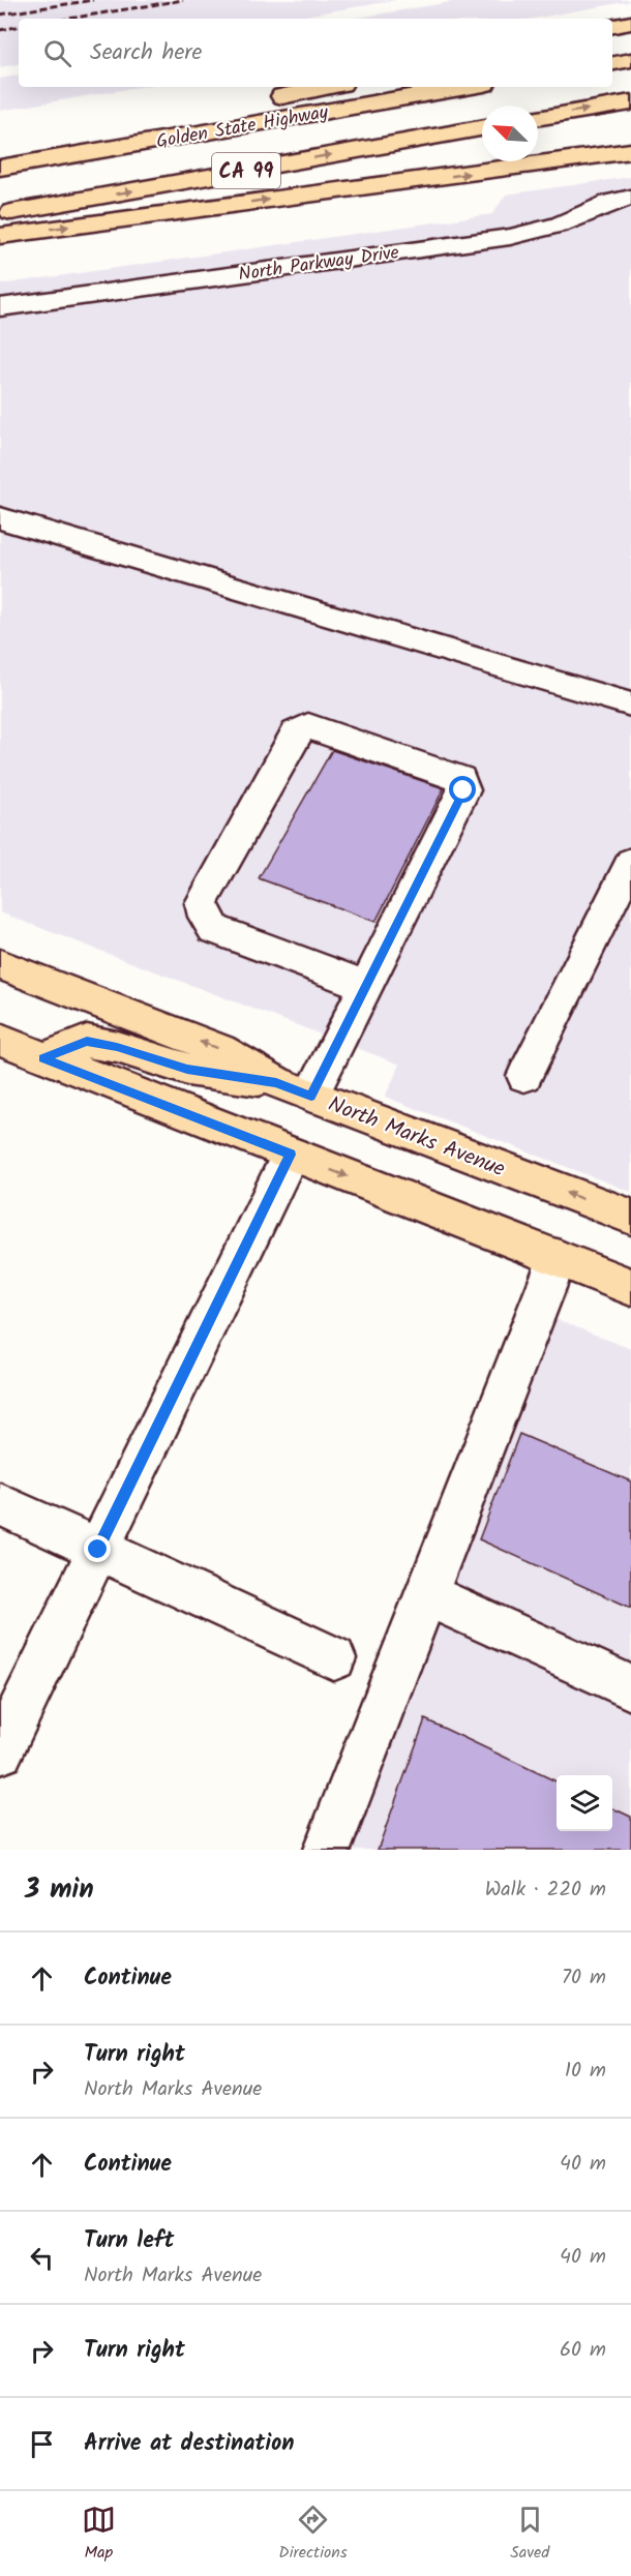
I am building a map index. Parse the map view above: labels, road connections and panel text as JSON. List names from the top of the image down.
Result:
{
  "streets": {
    "main road": ["Golden State Highway", "CA 99", "North Marks Avenue"],
    "street": ["North Parkway Drive"]
  },
  "north": "top left",
  "page": {
    "search": "Search here",
    "heading": ["3 min", "Walk · 220 m"],
    "list": [
      ["Continue", "70 m"],
      ["Turn right", "North Marks Avenue", "10 m"],
      ["Continue", "40 m"],
      ["Turn left", "North Marks Avenue", "40 m"],
      ["Turn right", "60 m"],
      "Arrive at destination"
    ],
    "nav": ["Map", "Directions", "Saved"]
  }
}
